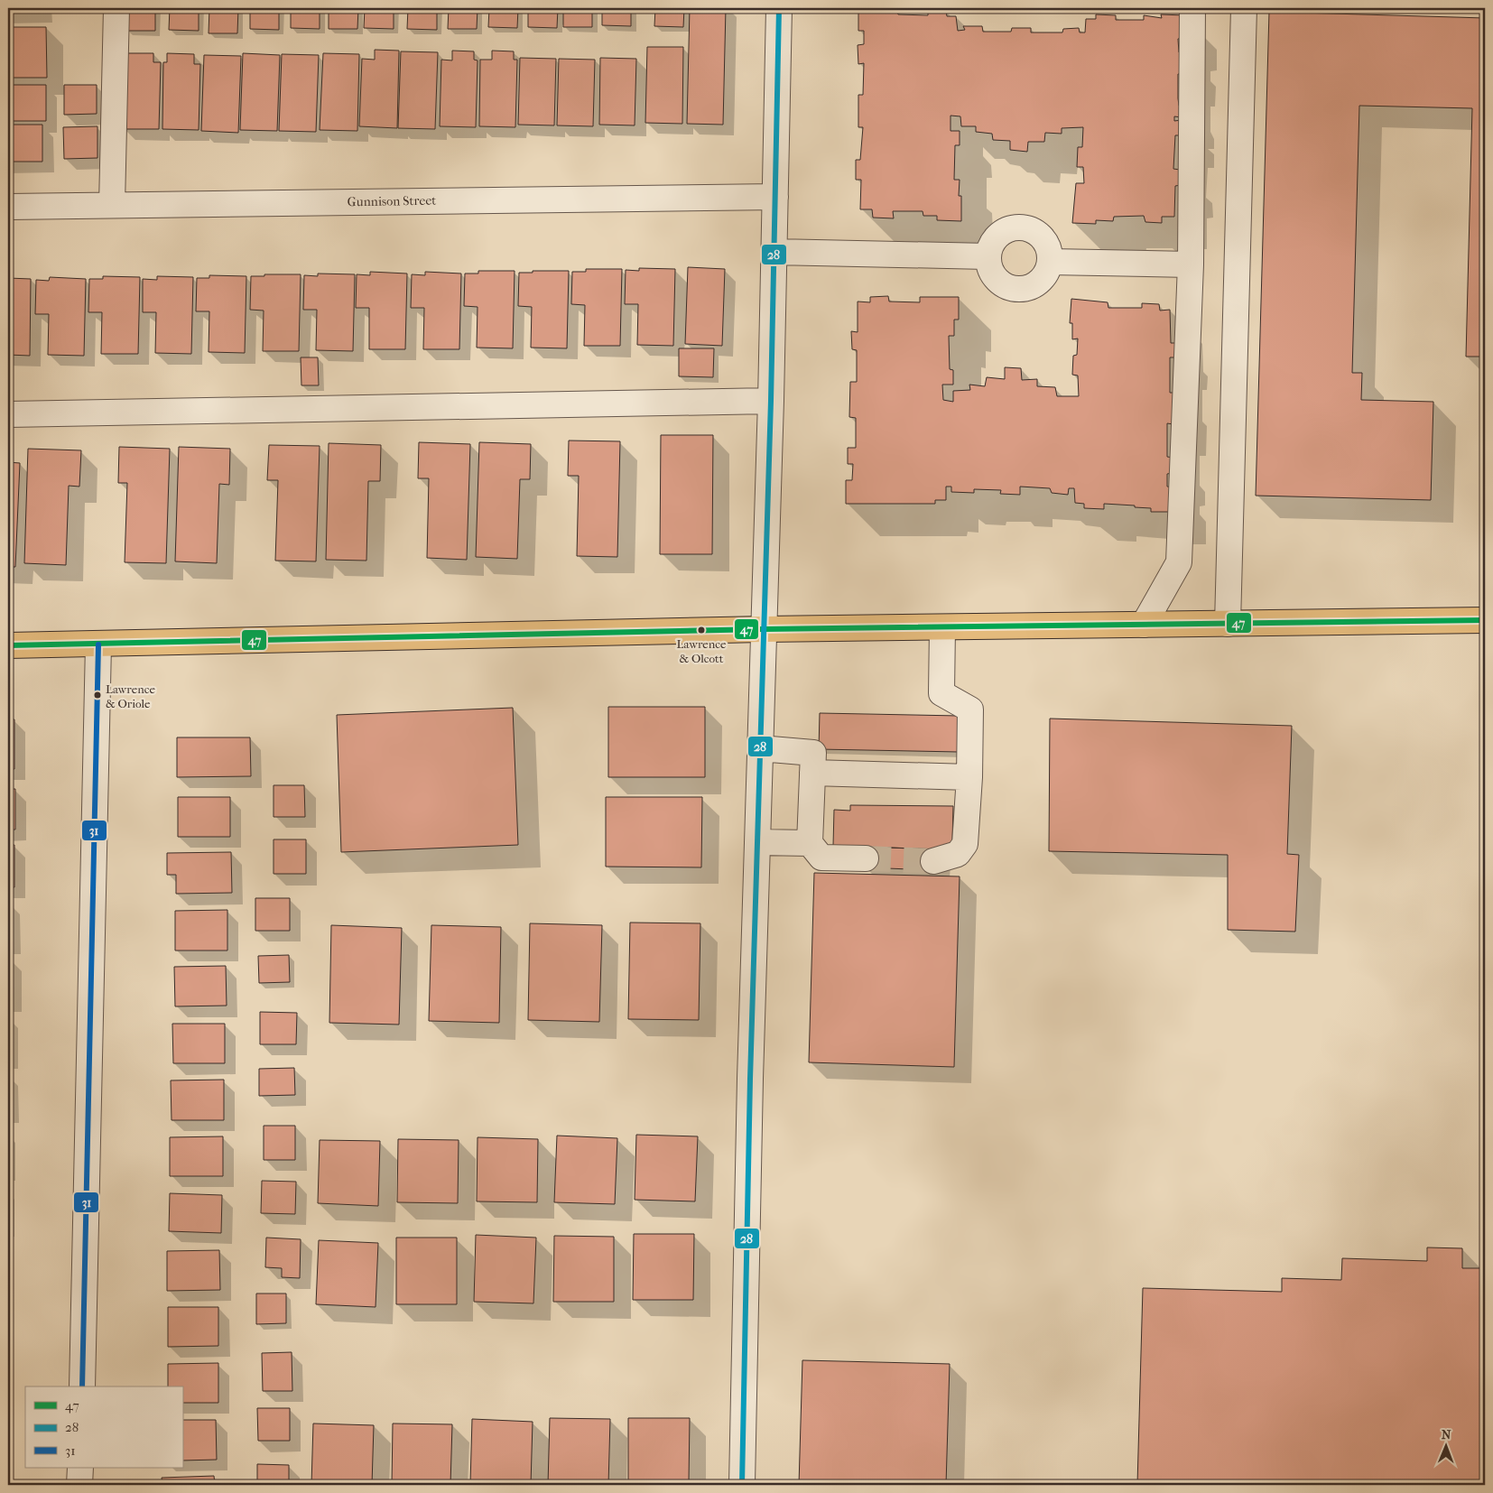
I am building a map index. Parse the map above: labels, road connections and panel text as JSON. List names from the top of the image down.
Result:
{
  "streets": {
    "street": ["Gunnison Street"]
  },
  "places": ["Lawrence & Olcott", "Lawrence & Oriole"],
  "lines": ["transit line 28", "transit line 47", "transit line 31"],
  "legend": ["47", "28", "31"],
  "north": "top"
}
